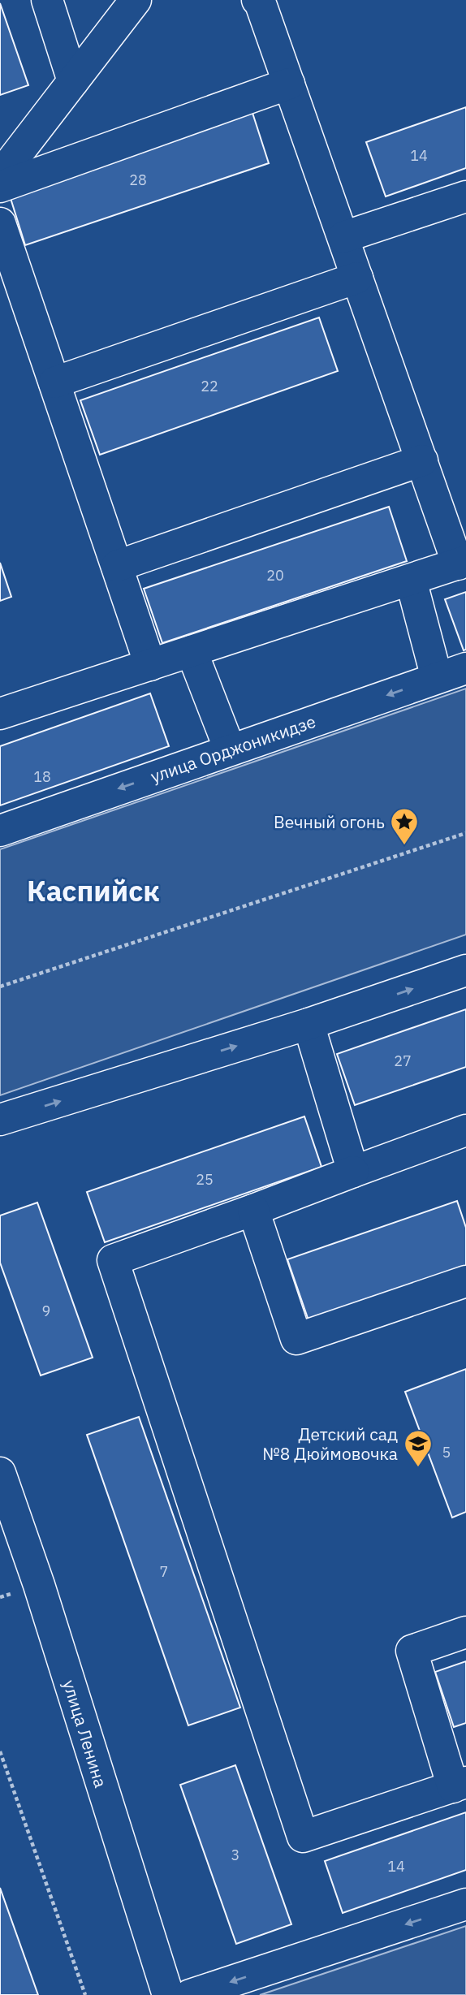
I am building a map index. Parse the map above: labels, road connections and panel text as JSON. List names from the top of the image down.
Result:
{
  "streets": {
    "street": ["улица Орджоникидзе", "улица Ленина"]
  },
  "districts": ["Каспийск"],
  "places": {
    "place": ["Вечный огонь"],
    "school or university": ["Детский сад №8 Дюймовочка"]
  },
  "house_numbers": [
    "14",
    "28",
    "22",
    "20",
    "18",
    "27",
    "25",
    "9",
    "5",
    "7",
    "3",
    "14"
  ]
}
